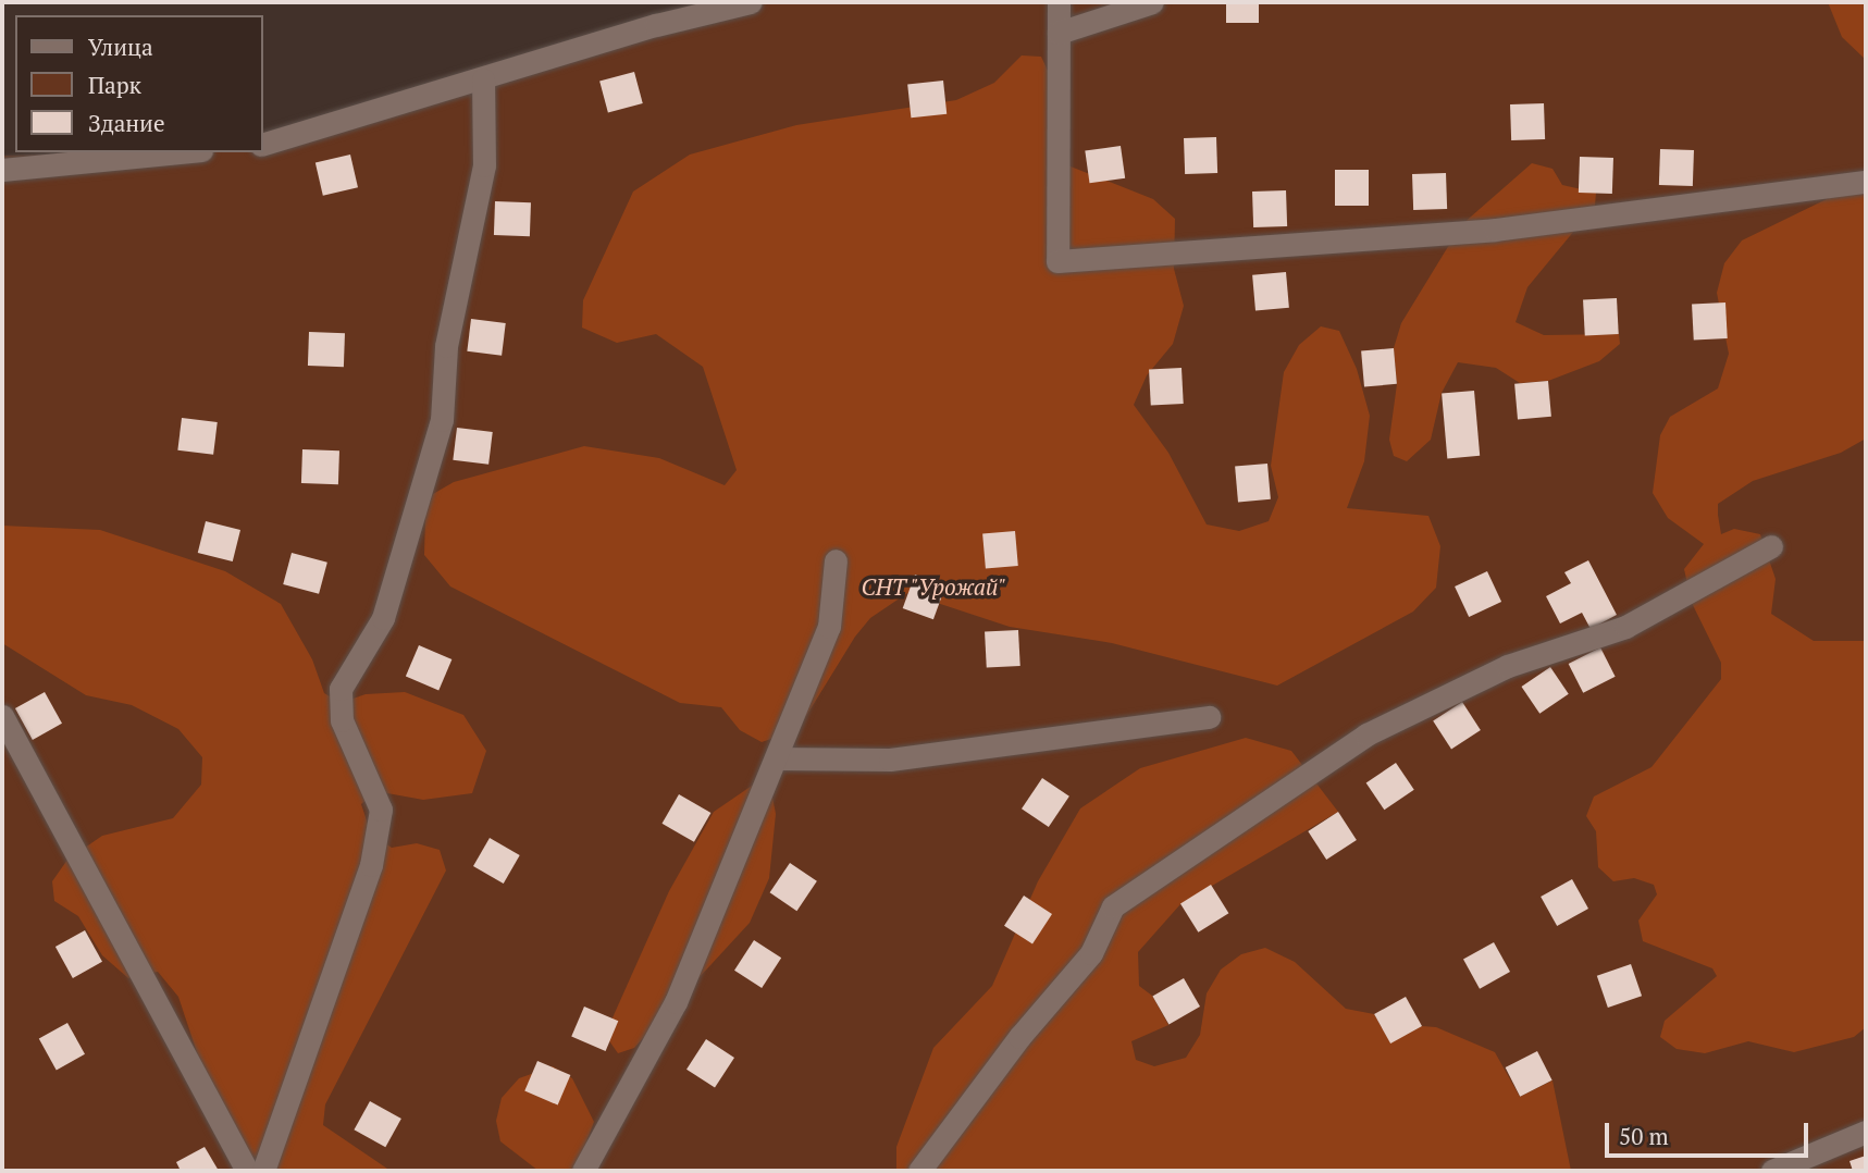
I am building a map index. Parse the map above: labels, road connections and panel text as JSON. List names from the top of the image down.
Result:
{
  "parks": ["СНТ \"Урожай\""],
  "legend": ["Улица", "Парк", "Здание"],
  "scale_bar": "50 m"
}
